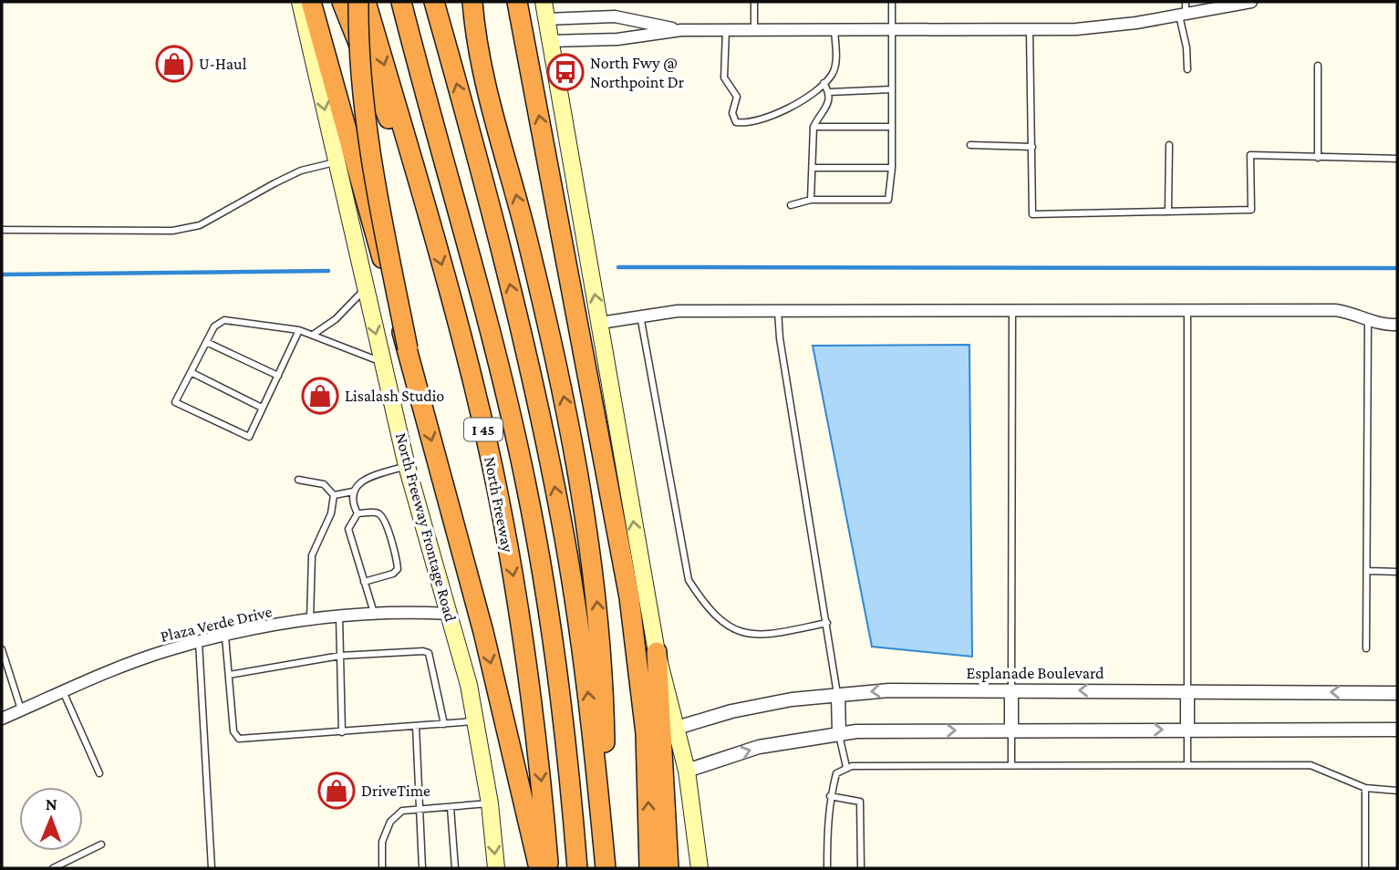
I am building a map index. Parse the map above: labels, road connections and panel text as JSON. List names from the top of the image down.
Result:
{
  "streets": {
    "highway": ["I 45", "North Freeway"],
    "main road": ["North Freeway Frontage Road"],
    "street": ["Plaza Verde Drive", "Esplanade Boulevard"]
  },
  "crossings": [
    ["North Freeway Frontage Road", "Plaza Verde Drive"]
  ],
  "places": {
    "shop": ["U-Haul", "Lisalash Studio", "DriveTime"],
    "bus stop": ["North Fwy @ Northpoint Dr"]
  },
  "north": "top"
}
